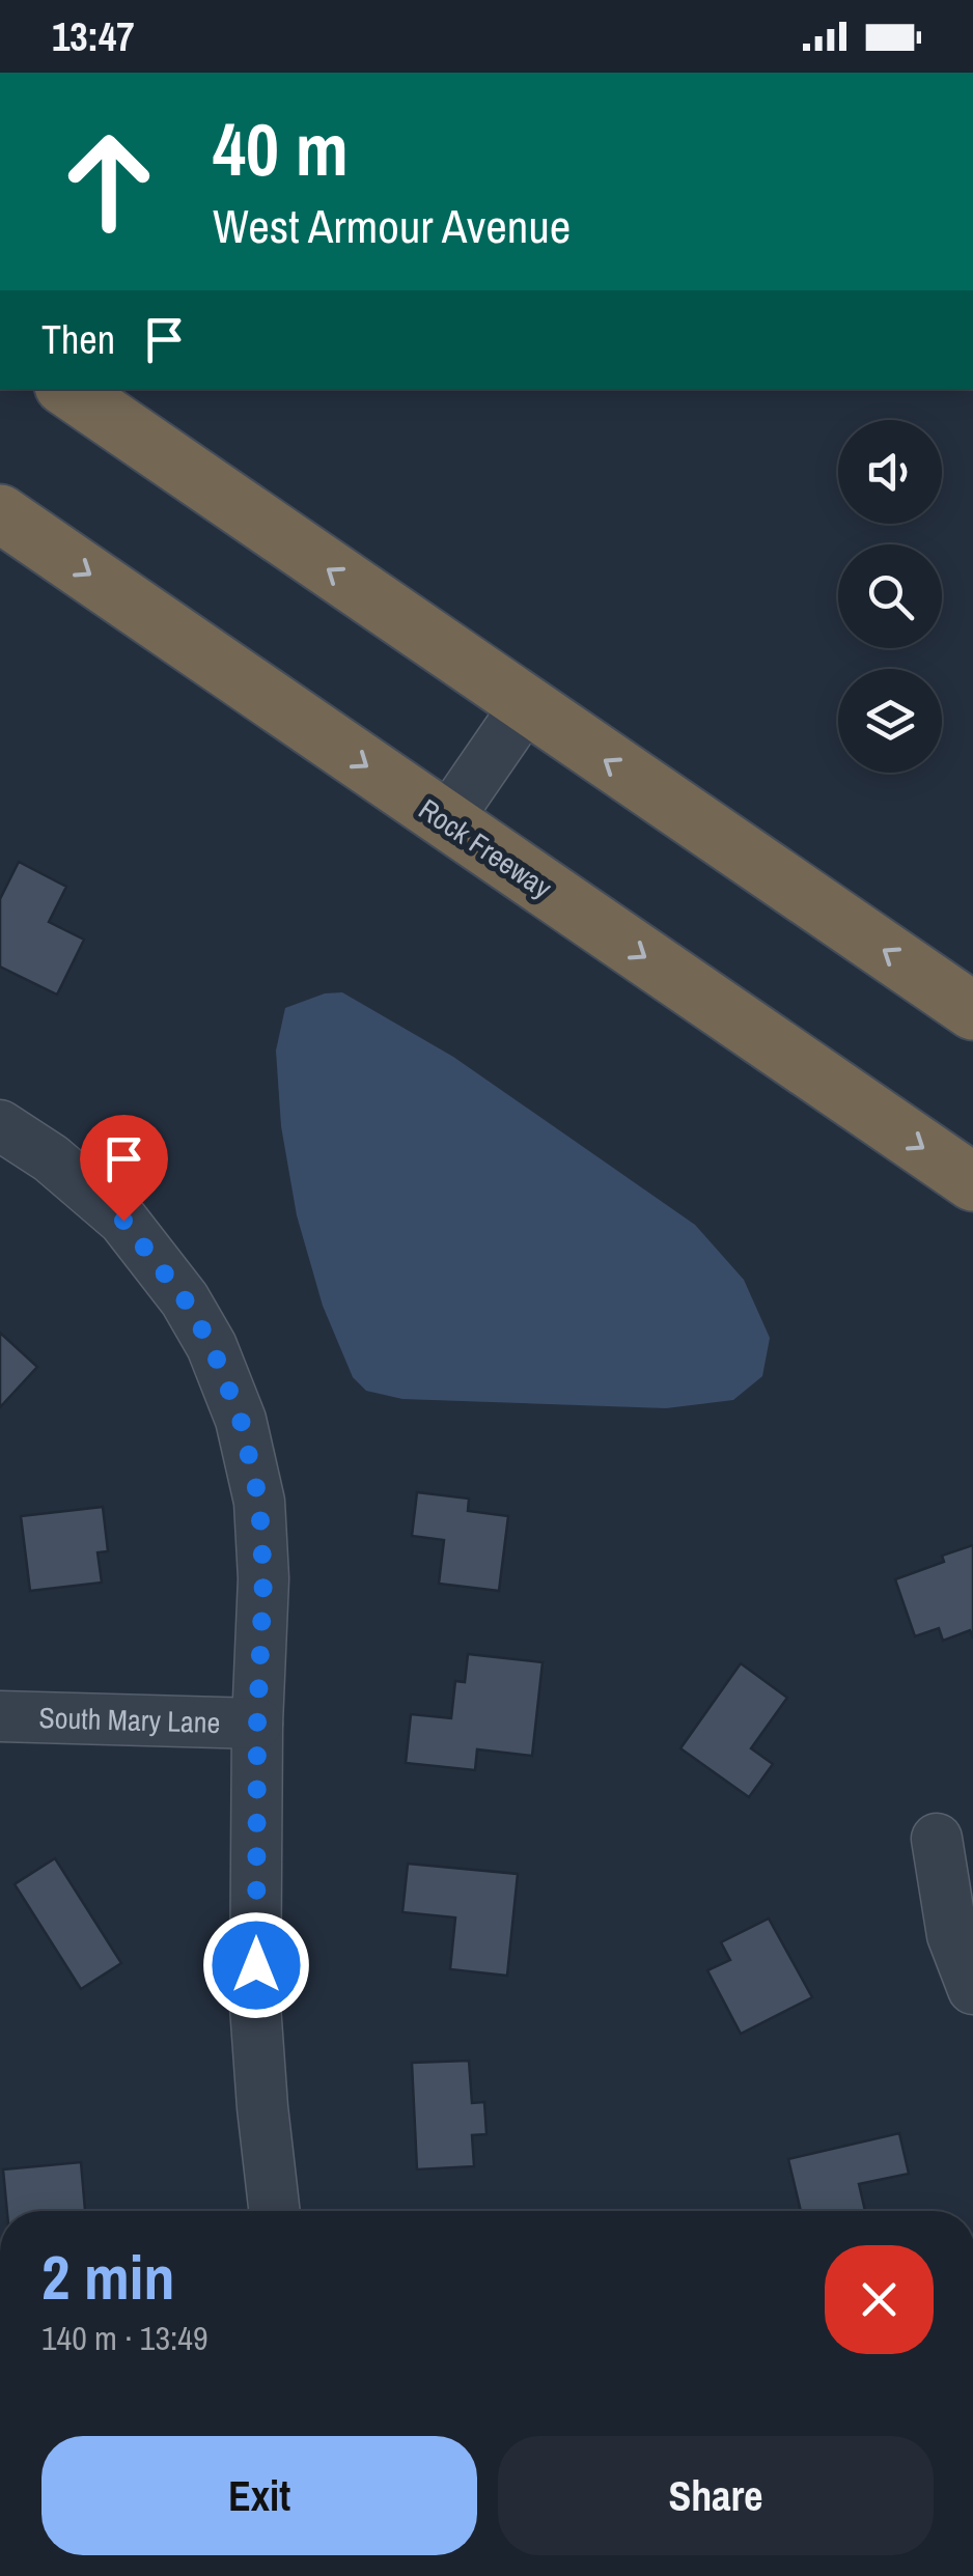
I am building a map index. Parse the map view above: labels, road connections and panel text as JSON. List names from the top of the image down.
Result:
{
  "streets": {
    "highway": ["Rock Freeway"],
    "street": ["South Mary Lane"]
  },
  "page": {
    "status": "13:47",
    "turn": ["40 m", "West Armour Avenue"],
    "then": "Then",
    "heading": ["2 min", "140 m · 13:49"],
    "buttons": ["Exit", "Share"]
  }
}
